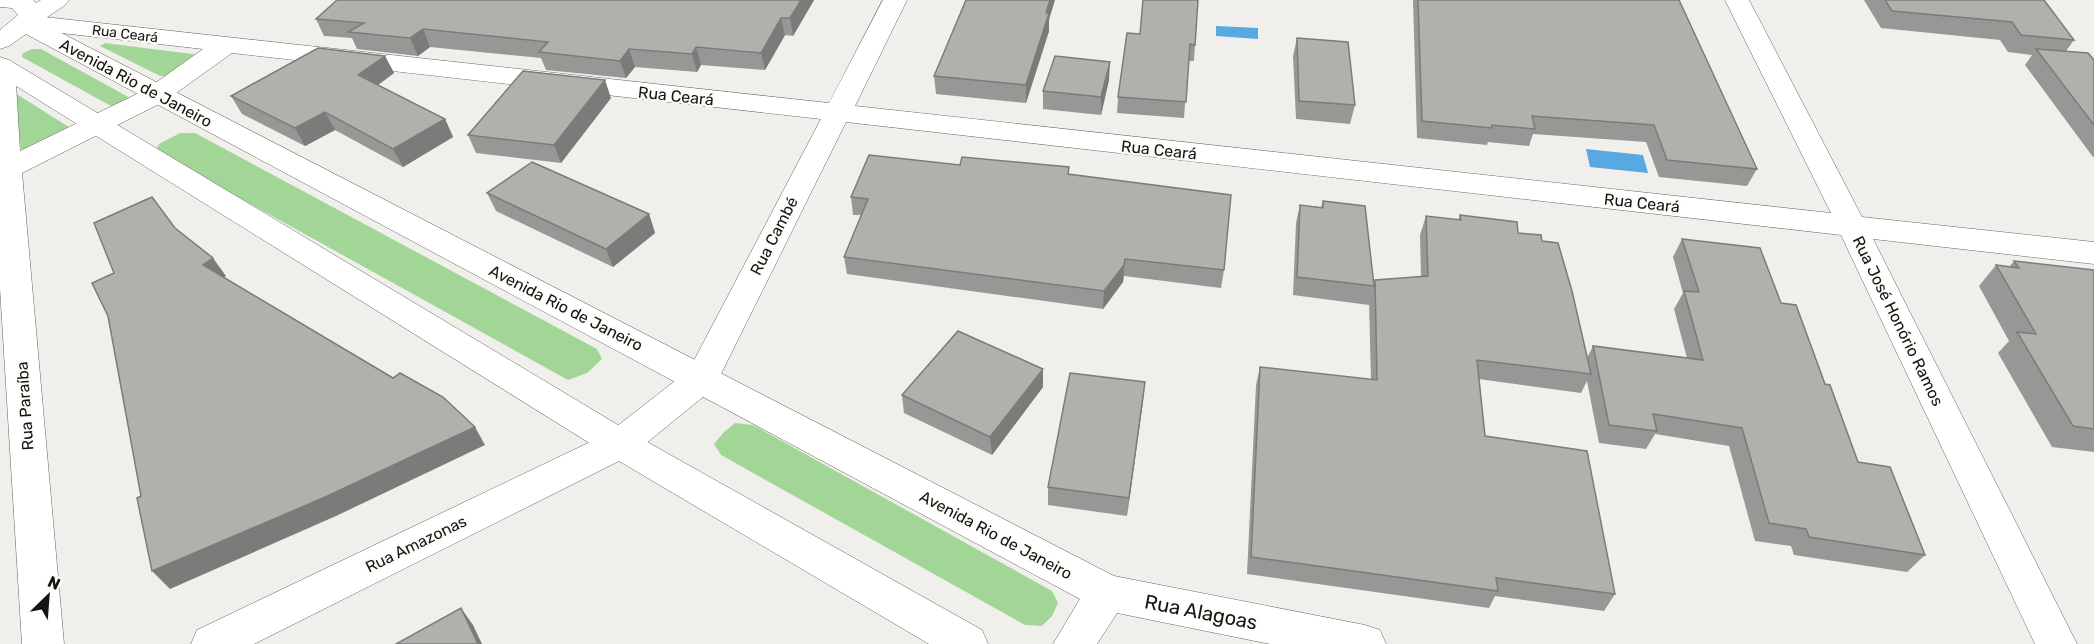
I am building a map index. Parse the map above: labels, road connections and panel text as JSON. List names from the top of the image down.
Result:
{
  "streets": {
    "street": [
      "Rua Ceará",
      "Avenida Rio de Janeiro",
      "Rua Cambé",
      "Rua José Honório Ramos",
      "Rua Paraíba",
      "Rua Amazonas",
      "Rua Alagoas"
    ]
  },
  "crossings": [
    ["Rua Ceará", "Avenida Rio de Janeiro"],
    ["Rua Ceará", "Rua Cambé"],
    ["Rua Ceará", "Rua José Honório Ramos"],
    ["Rua Ceará", "Rua Paraíba"],
    ["Avenida Rio de Janeiro", "Rua Cambé"],
    ["Avenida Rio de Janeiro", "Rua Paraíba"],
    ["Avenida Rio de Janeiro", "Rua Alagoas"],
    ["Rua Cambé", "Rua Amazonas"]
  ],
  "north": "top right"
}
